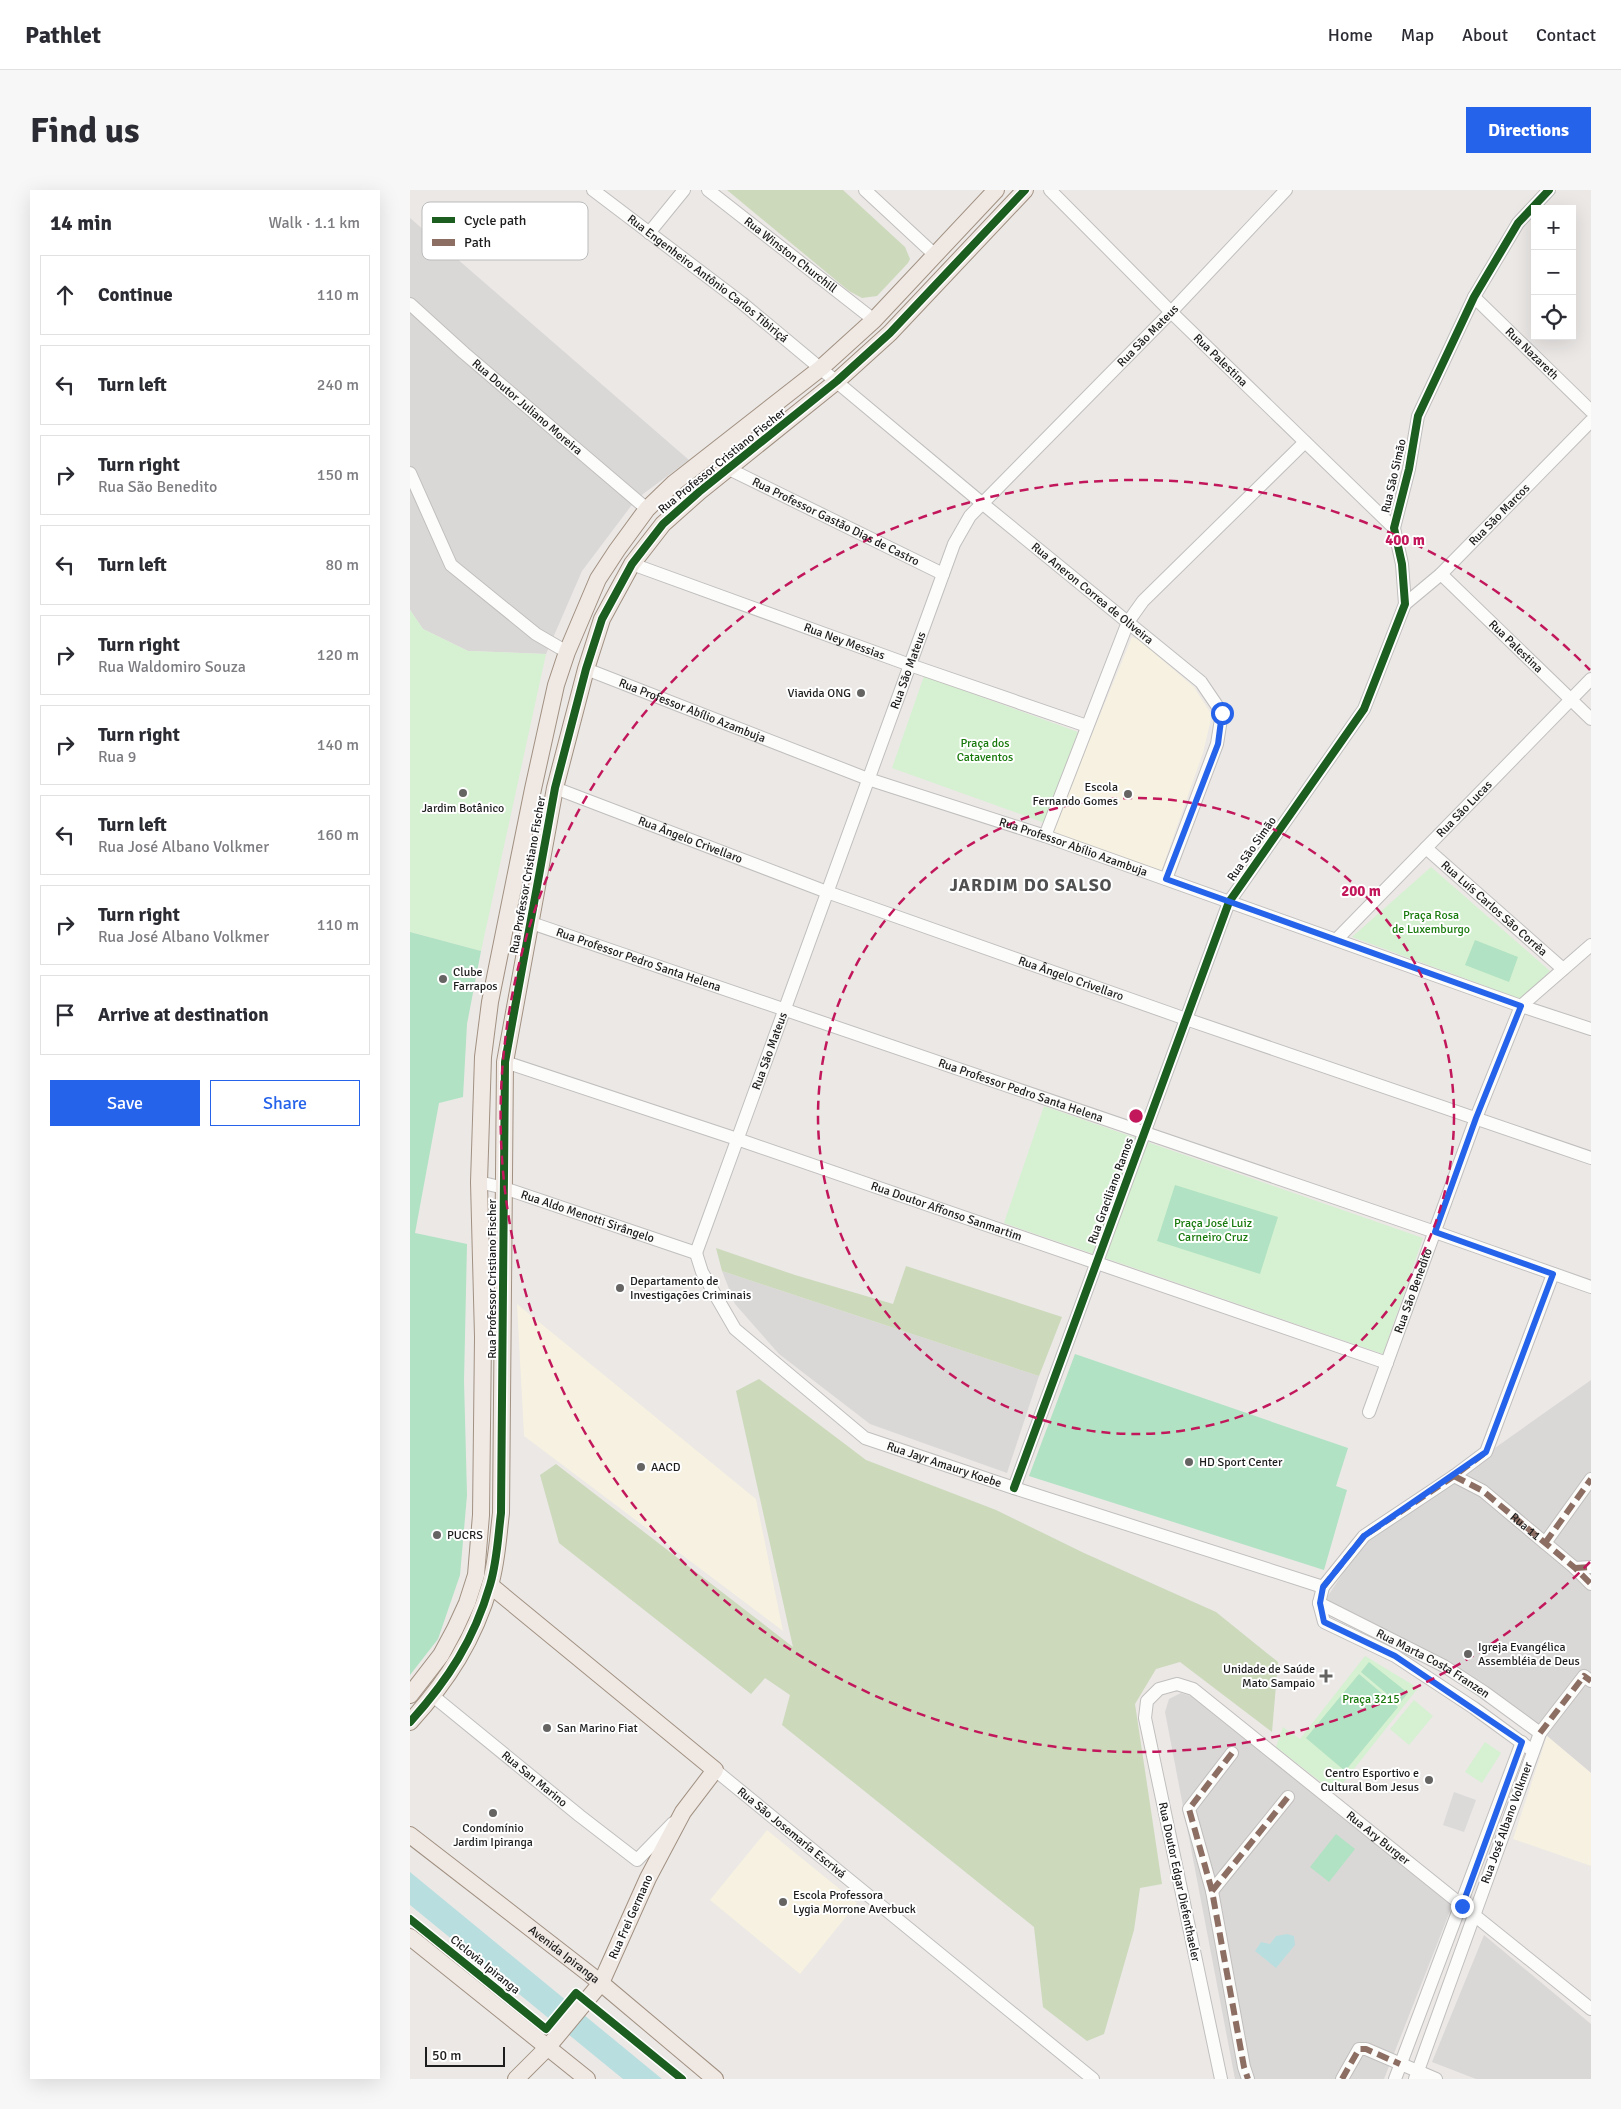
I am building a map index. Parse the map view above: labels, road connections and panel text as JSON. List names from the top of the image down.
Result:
{
  "streets": {
    "main road": [
      "Rua Professor Cristiano Fischer",
      "Rua São Josemaría Escrivá",
      "Rua Frei Germano",
      "Avenida Ipiranga"
    ],
    "street": [
      "Rua Winston Churchill",
      "Rua Engenheiro Antônio Carlos Tibiriçá",
      "Rua São Mateus",
      "Rua Nazareth",
      "Rua Palestina",
      "Rua Doutor Juliano Moreira",
      "Rua São Simão",
      "Rua São Marcos",
      "Rua Professor Gastão Dias de Castro",
      "Rua Aneron Correa de Oliveira",
      "Rua Ney Messias",
      "Rua Professor Abílio Azambuja",
      "Rua São Lucas",
      "Rua Ângelo Crivellaro",
      "Rua Luís Carlos São Corrêa",
      "Rua Professor Pedro Santa Helena",
      "Rua Graciliano Ramos",
      "Rua Doutor Affonso Sanmartim",
      "Rua Aldo Menotti Sirângelo",
      "Rua São Benedito",
      "Rua Jayr Amaury Koebe",
      "Rua 11",
      "Rua Marta Costa Franzen",
      "Rua San Marino",
      "Rua José Albano Volkmer",
      "Rua Ary Burger",
      "Rua Doutor Edgar Diefenthaeler"
    ],
    "cycle path": ["Ciclovia Ipiranga"]
  },
  "crossings": [
    ["Rua Winston Churchill", "Rua Professor Cristiano Fischer"],
    ["Rua Engenheiro Antônio Carlos Tibiriçá", "Rua Professor Cristiano Fischer"],
    ["Rua Engenheiro Antônio Carlos Tibiriçá", "Rua Aneron Correa de Oliveira"],
    ["Rua São Mateus", "Rua Palestina"],
    ["Rua São Mateus", "Rua Professor Gastão Dias de Castro"],
    ["Rua São Mateus", "Rua Aneron Correa de Oliveira"],
    ["Rua São Mateus", "Rua Ney Messias"],
    ["Rua São Mateus", "Rua Professor Abílio Azambuja"],
    ["Rua São Mateus", "Rua Ângelo Crivellaro"],
    ["Rua São Mateus", "Rua Professor Pedro Santa Helena"],
    ["Rua São Mateus", "Rua Doutor Affonso Sanmartim"],
    ["Rua São Mateus", "Rua Aldo Menotti Sirângelo"],
    ["Rua São Mateus", "Rua Jayr Amaury Koebe"],
    ["Rua Nazareth", "Rua São Simão"],
    ["Rua Palestina", "Rua São Simão"],
    ["Rua Palestina", "Rua São Marcos"],
    ["Rua Palestina", "Rua São Lucas"],
    ["Rua Doutor Juliano Moreira", "Rua Professor Cristiano Fischer"],
    ["Rua Professor Cristiano Fischer", "Rua Professor Gastão Dias de Castro"],
    ["Rua Professor Cristiano Fischer", "Rua Aneron Correa de Oliveira"],
    ["Rua Professor Cristiano Fischer", "Rua Ney Messias"],
    ["Rua Professor Cristiano Fischer", "Rua Professor Abílio Azambuja"],
    ["Rua Professor Cristiano Fischer", "Rua Ângelo Crivellaro"],
    ["Rua Professor Cristiano Fischer", "Rua Professor Pedro Santa Helena"],
    ["Rua Professor Cristiano Fischer", "Rua Doutor Affonso Sanmartim"],
    ["Rua Professor Cristiano Fischer", "Rua Aldo Menotti Sirângelo"],
    ["Rua Professor Cristiano Fischer", "Rua San Marino"],
    ["Rua Professor Cristiano Fischer", "Rua São Josemaría Escrivá"],
    ["Rua São Simão", "Rua São Marcos"],
    ["Rua São Simão", "Rua Professor Abílio Azambuja"],
    ["Rua São Simão", "Rua Graciliano Ramos"],
    ["Rua Aneron Correa de Oliveira", "Rua Professor Abílio Azambuja"],
    ["Rua Professor Abílio Azambuja", "Rua São Lucas"],
    ["Rua Professor Abílio Azambuja", "Rua Graciliano Ramos"],
    ["Rua Professor Abílio Azambuja", "Rua São Benedito"],
    ["Rua São Lucas", "Rua Luís Carlos São Corrêa"],
    ["Rua Ângelo Crivellaro", "Rua Graciliano Ramos"],
    ["Rua Ângelo Crivellaro", "Rua São Benedito"],
    ["Rua Luís Carlos São Corrêa", "Rua São Benedito"],
    ["Rua Professor Pedro Santa Helena", "Rua Graciliano Ramos"],
    ["Rua Professor Pedro Santa Helena", "Rua São Benedito"],
    ["Rua Graciliano Ramos", "Rua Doutor Affonso Sanmartim"],
    ["Rua Graciliano Ramos", "Rua Jayr Amaury Koebe"],
    ["Rua Doutor Affonso Sanmartim", "Rua São Benedito"],
    ["Rua Aldo Menotti Sirângelo", "Rua Jayr Amaury Koebe"],
    ["Rua Marta Costa Franzen", "Rua José Albano Volkmer"],
    ["Rua San Marino", "Rua Frei Germano"],
    ["Rua José Albano Volkmer", "Rua Ary Burger"],
    ["Rua São Josemaría Escrivá", "Rua Frei Germano"],
    ["Rua Ary Burger", "Rua Doutor Edgar Diefenthaeler"],
    ["Rua Frei Germano", "Avenida Ipiranga"]
  ],
  "districts": ["JARDIM DO SALSO"],
  "parks": [
    "Praça dos Cataventos",
    "Praça Rosa de Luxemburgo",
    "Praça José Luiz Carneiro Cruz",
    "Praça 3215"
  ],
  "places": {
    "other": [
      "Viavida ONG",
      "Jardim Botânico",
      "Escola Fernando Gomes",
      "Clube Farrapos",
      "Departamento de Investigações Criminais",
      "HD Sport Center",
      "AACD",
      "PUCRS",
      "Igreja Evangélica Assembléia de Deus",
      "San Marino Fiat",
      "Centro Esportivo e Cultural Bom Jesus",
      "Condomínio Jardim Ipiranga",
      "Escola Professora Lygia Morrone Averbuck"
    ],
    "health": ["Unidade de Saúde Mato Sampaio"]
  },
  "legend": ["Cycle path", "Path"],
  "scale_bar": "50 m",
  "page": {
    "header": "Pathlet",
    "nav": [
      "Home",
      "Map",
      "About",
      "Contact"
    ],
    "buttons": [
      "Directions",
      ["Save", "Share"]
    ],
    "title": "Find us",
    "heading": ["14 min", "Walk · 1.1 km"],
    "map_buttons": ["+", "−"],
    "list": [
      ["Continue", "110 m"],
      ["Turn left", "240 m"],
      ["Turn right", "Rua São Benedito", "150 m"],
      ["Turn left", "80 m"],
      ["Turn right", "Rua Waldomiro Souza", "120 m"],
      ["Turn right", "Rua 9", "140 m"],
      ["Turn left", "Rua José Albano Volkmer", "160 m"],
      ["Turn right", "Rua José Albano Volkmer", "110 m"],
      "Arrive at destination"
    ],
    "scale": "50 m"
  },
  "rings": ["400 m", "200 m"]
}
